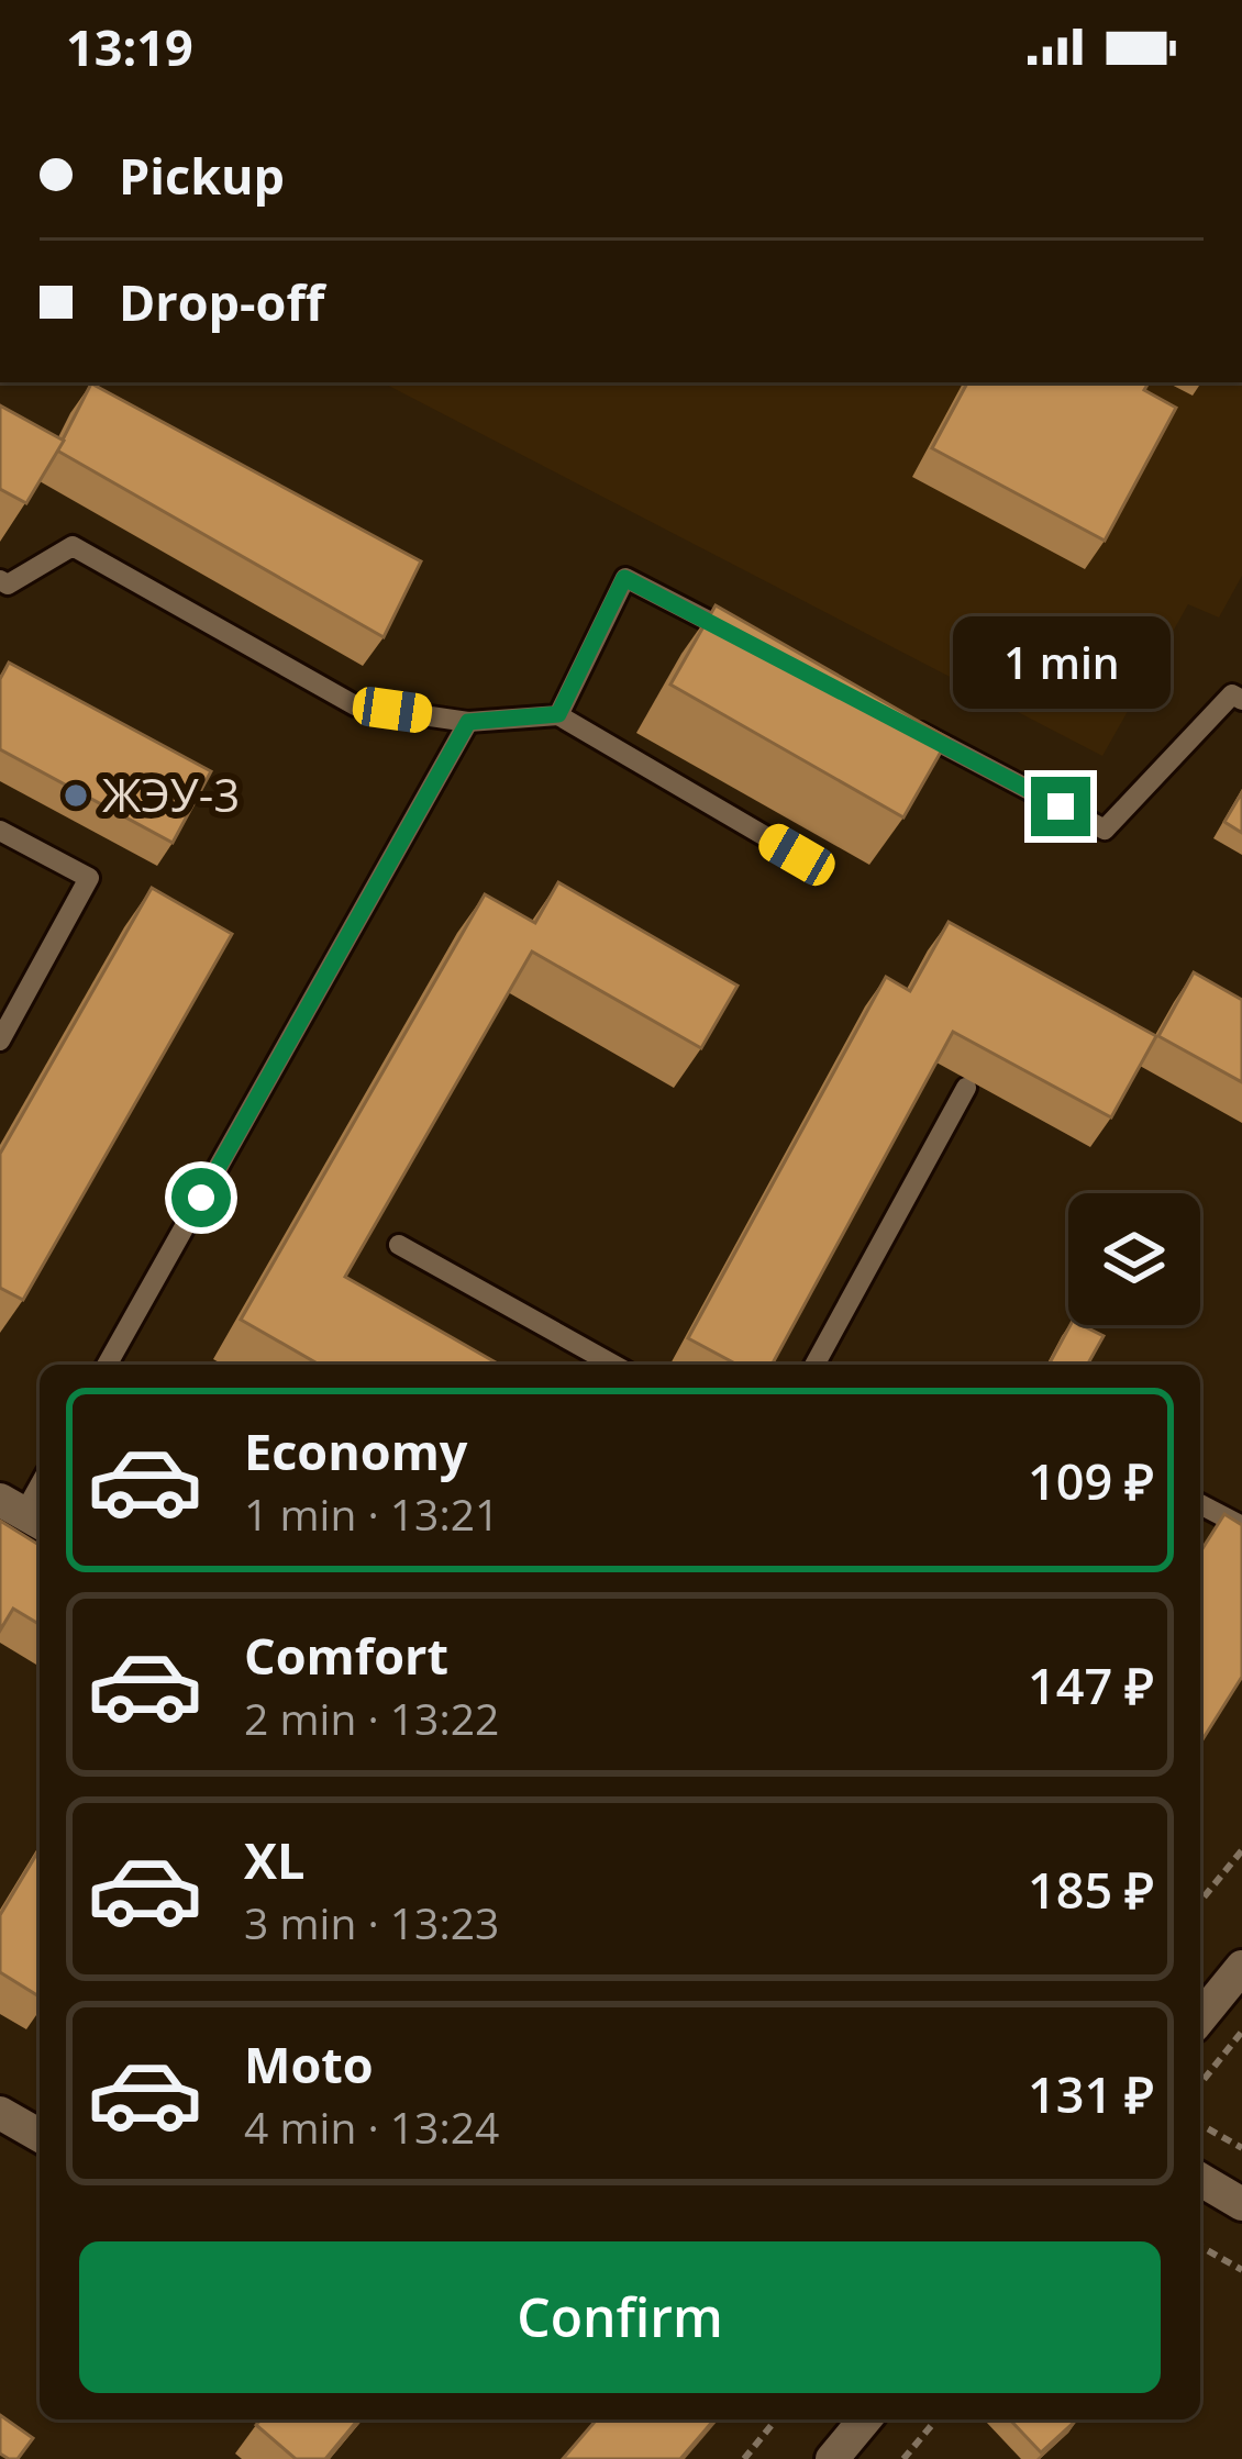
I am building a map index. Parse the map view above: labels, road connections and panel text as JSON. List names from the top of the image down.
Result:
{
  "places": ["ЖЭУ-3"],
  "page": {
    "status": "13:19",
    "banner": ["Pickup", "Drop-off"],
    "bubble": "1 min",
    "list": [
      {
        "name": "Economy",
        "note": "1 min · 13:21",
        "value": "109 ₽"
      },
      {
        "name": "Comfort",
        "note": "2 min · 13:22",
        "value": "147 ₽"
      },
      {
        "name": "XL",
        "note": "3 min · 13:23",
        "value": "185 ₽"
      },
      {
        "name": "Moto",
        "note": "4 min · 13:24",
        "value": "131 ₽"
      }
    ],
    "buttons": "Confirm"
  }
}
